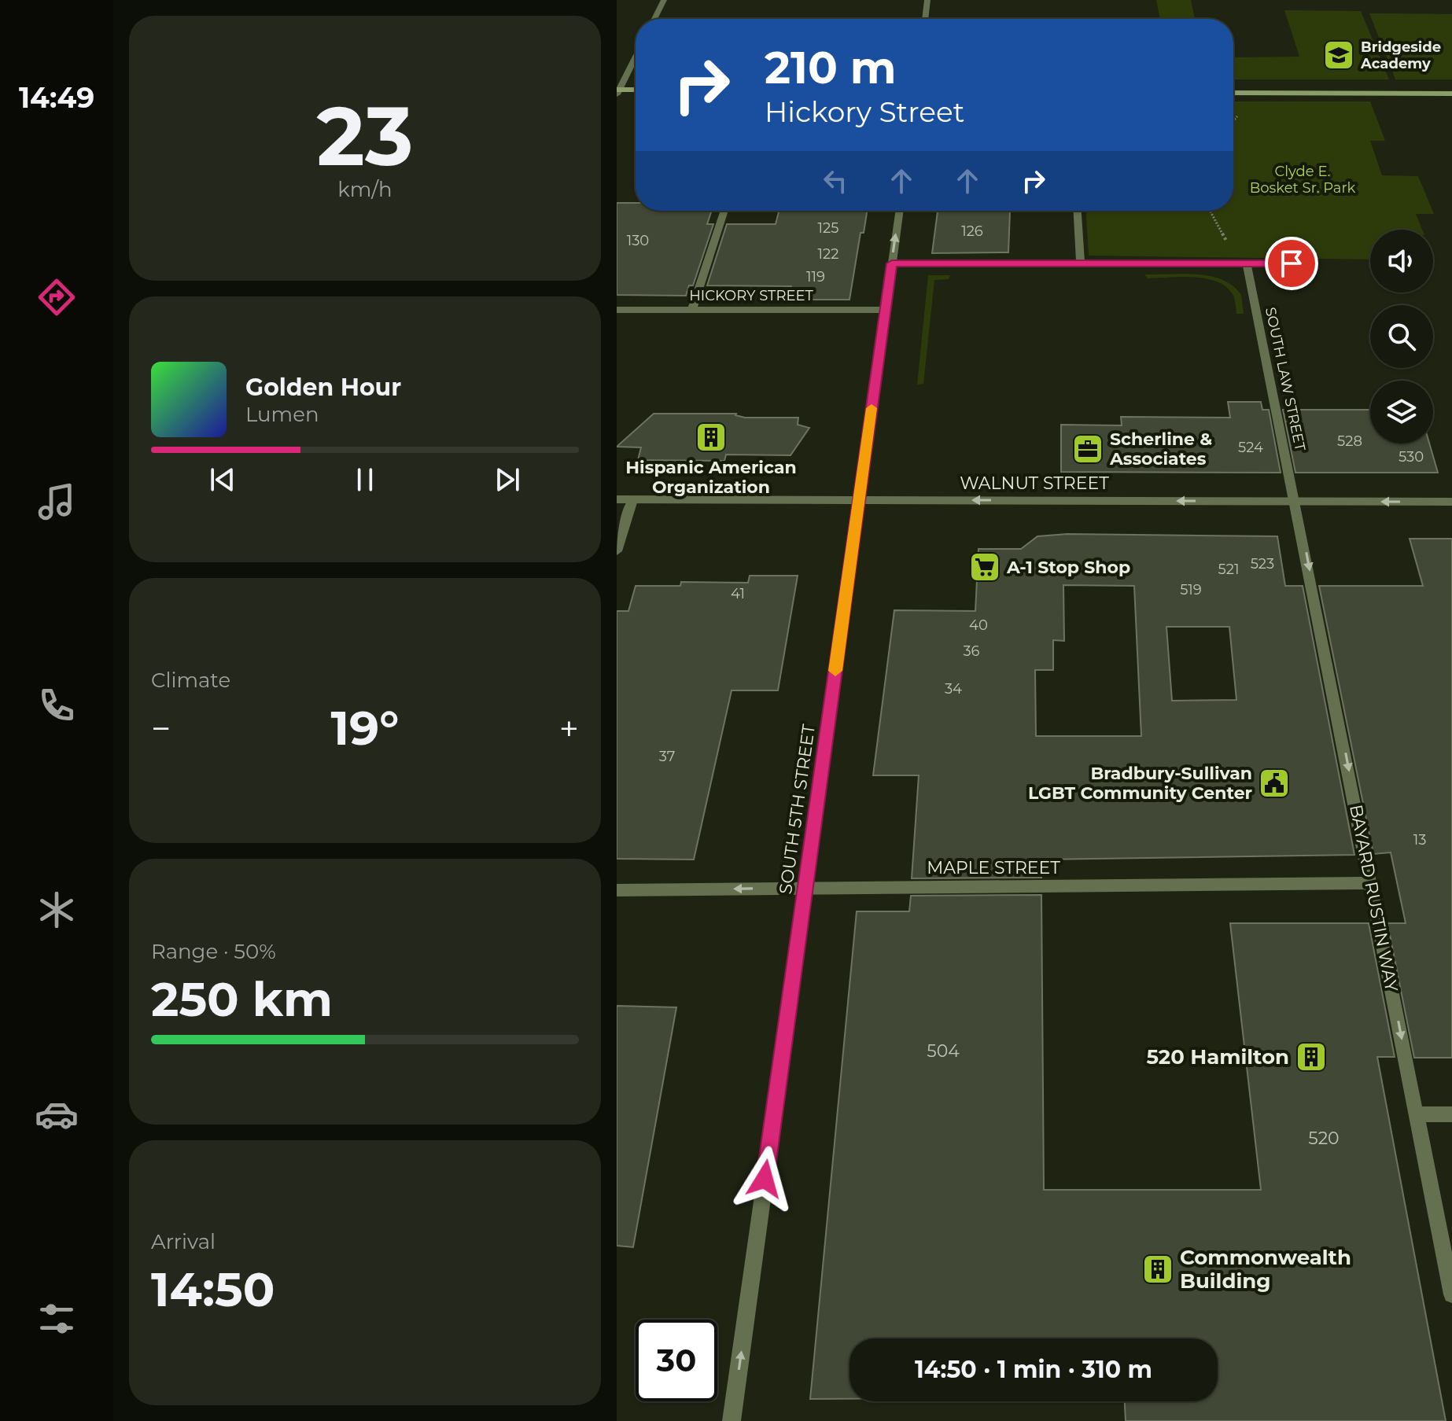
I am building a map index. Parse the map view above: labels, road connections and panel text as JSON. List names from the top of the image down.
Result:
{
  "streets": {
    "street": [
      "HICKORY STREET",
      "SOUTH LAW STREET",
      "WALNUT STREET",
      "SOUTH 5TH STREET",
      "MAPLE STREET",
      "BAYARD RUSTIN WAY"
    ]
  },
  "crossings": [
    ["HICKORY STREET", "SOUTH 5TH STREET"],
    ["SOUTH LAW STREET", "WALNUT STREET"],
    ["SOUTH LAW STREET", "BAYARD RUSTIN WAY"],
    ["WALNUT STREET", "SOUTH 5TH STREET"],
    ["WALNUT STREET", "BAYARD RUSTIN WAY"],
    ["SOUTH 5TH STREET", "MAPLE STREET"],
    ["MAPLE STREET", "BAYARD RUSTIN WAY"]
  ],
  "one_way": ["WALNUT STREET", "SOUTH 5TH STREET", "BAYARD RUSTIN WAY"],
  "parks": ["Clyde E. Bosket Sr. Park"],
  "places": {
    "school or university": ["Bridgeside Academy"],
    "building": ["Hispanic American Organization", "520 Hamilton", "Commonwealth Building"],
    "office": ["Scherline & Associates"],
    "supermarket": ["A-1 Stop Shop"],
    "public building": ["Bradbury-Sullivan LGBT Community Center"]
  },
  "house_numbers": [
    "125",
    "126",
    "130",
    "122",
    "119",
    "528",
    "524",
    "530",
    "523",
    "521",
    "519",
    "41",
    "40",
    "36",
    "34",
    "37",
    "13",
    "504",
    "520"
  ],
  "page": {
    "tabs": "14:49",
    "tile": [
      ["23", "km/h"],
      "Climate",
      ["Range · 50%", "250 km"],
      ["Arrival", "14:50"]
    ],
    "turn": ["210 m", "Hickory Street"],
    "song": ["Golden Hour", "Lumen"],
    "heat": ["−", "19°", "+"],
    "limit": "30",
    "trip": "14:50 · 1 min · 310 m"
  }
}
